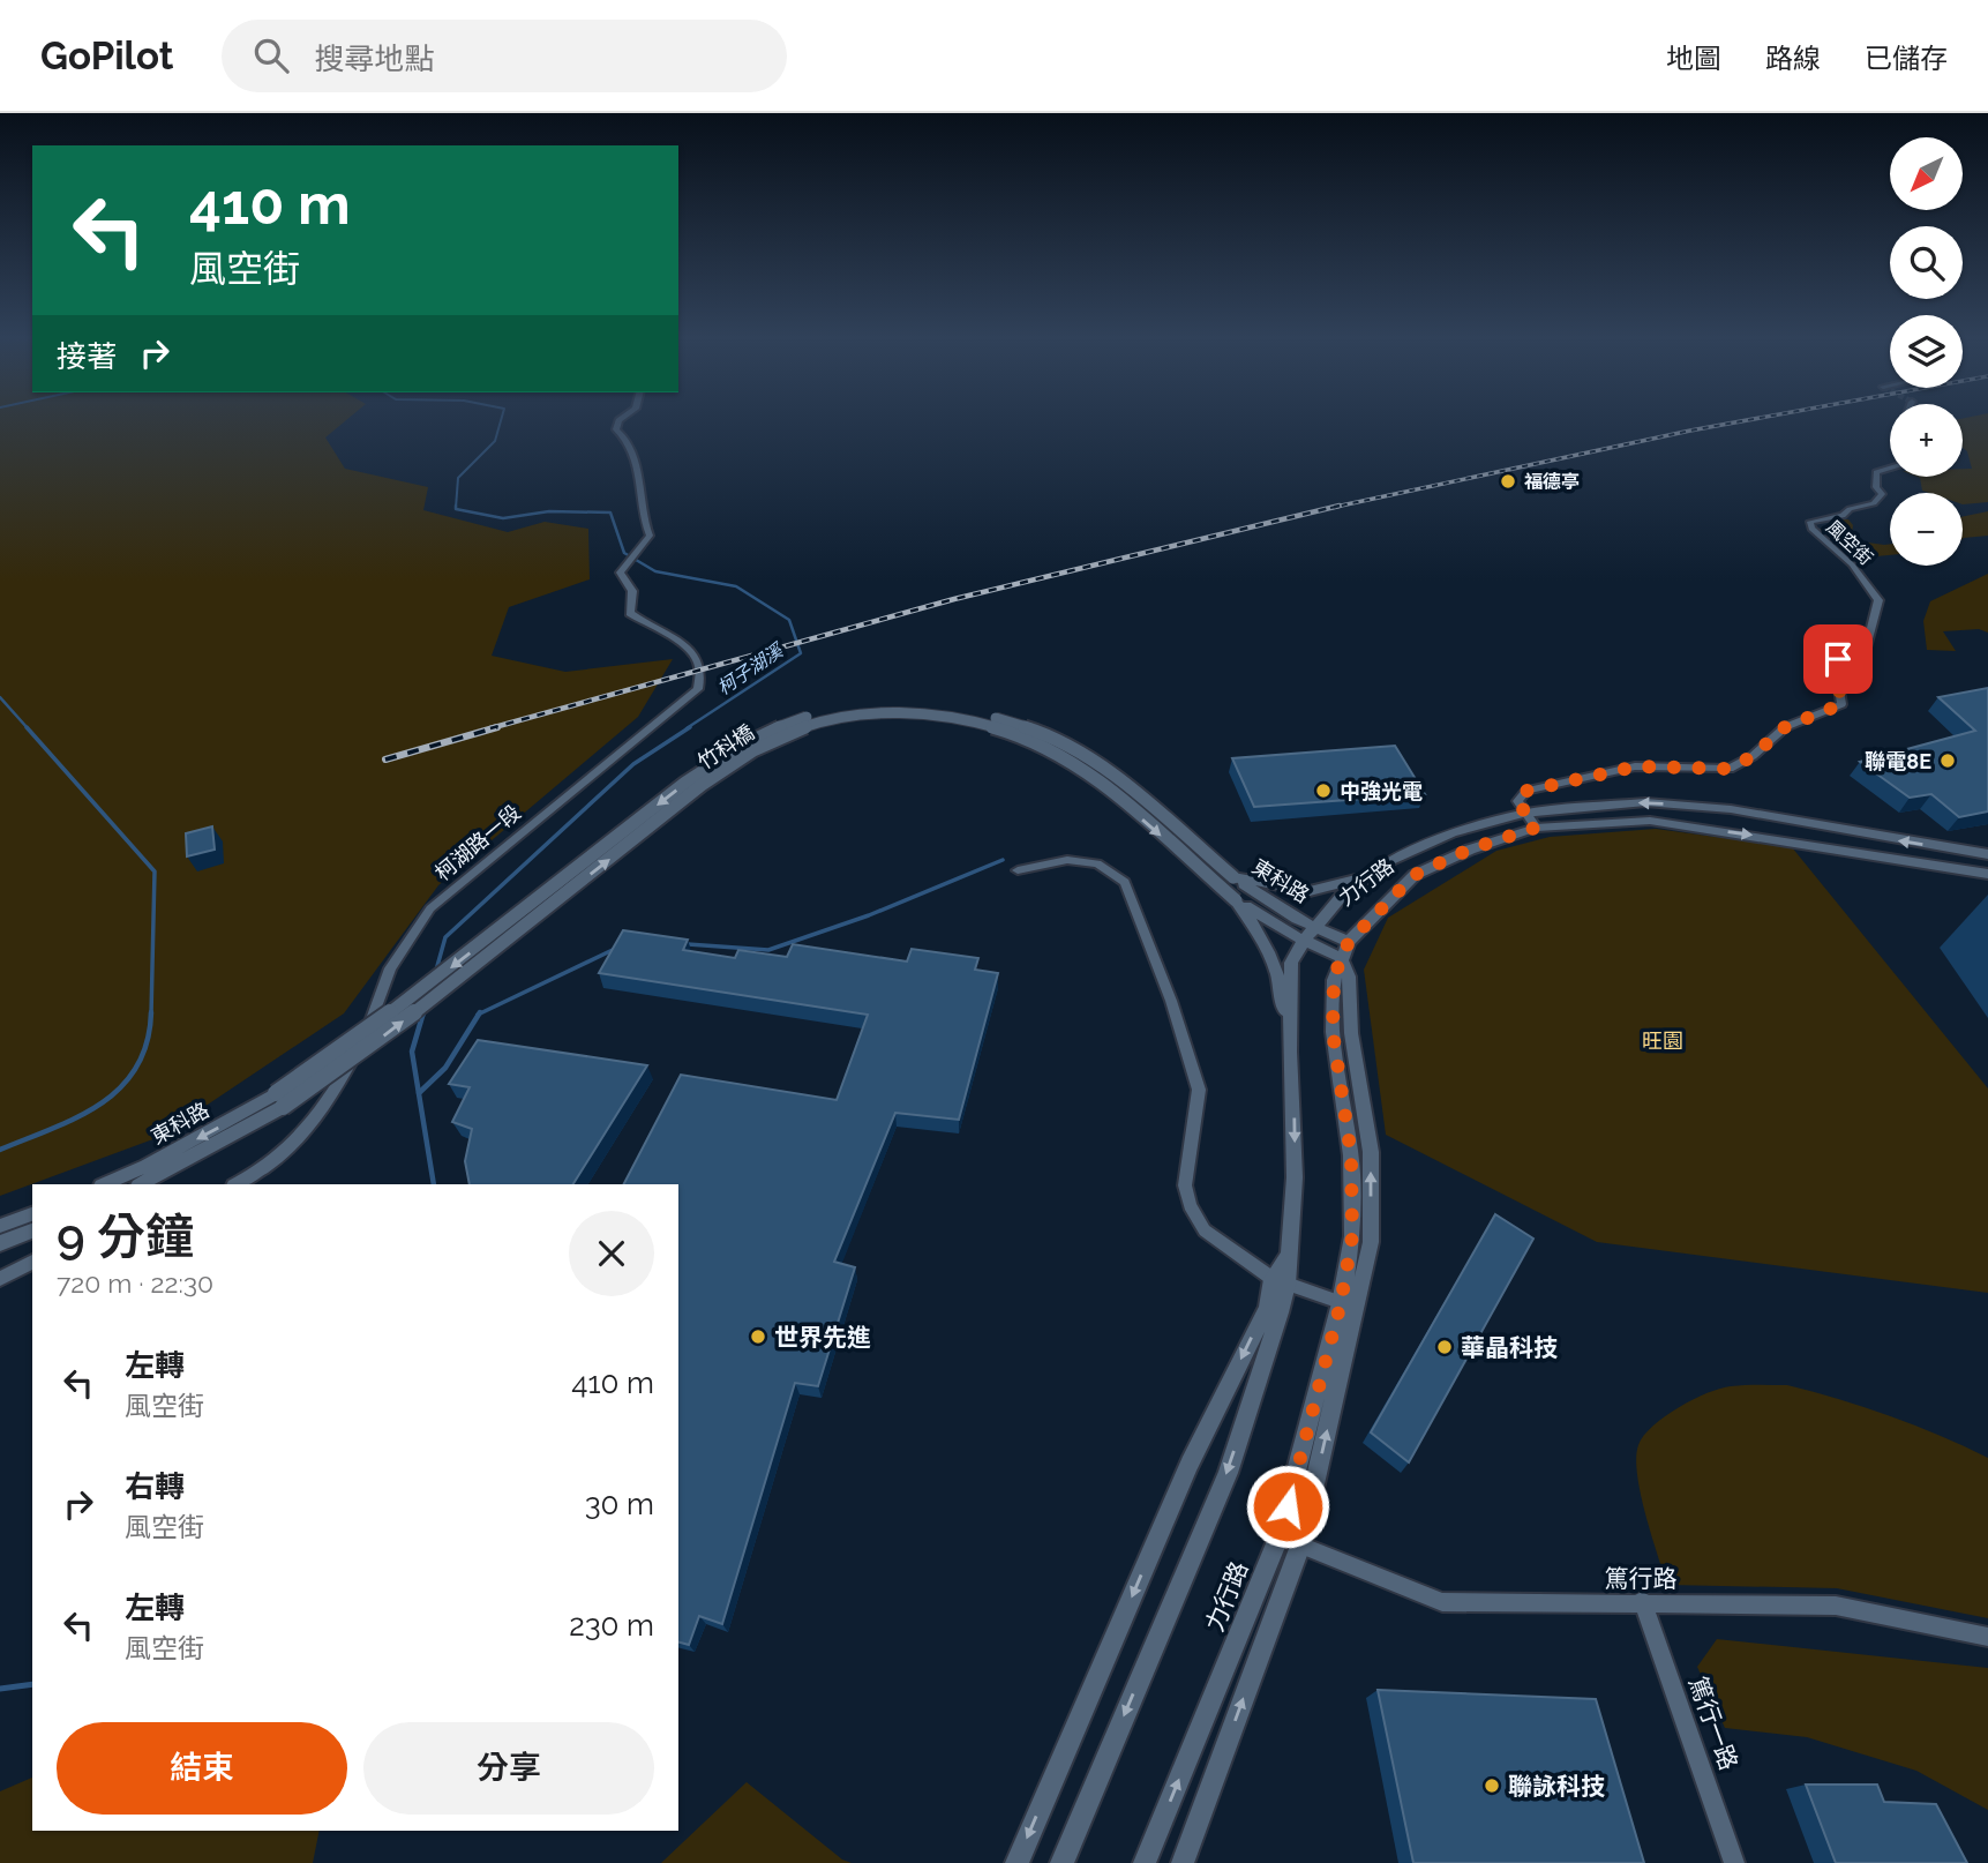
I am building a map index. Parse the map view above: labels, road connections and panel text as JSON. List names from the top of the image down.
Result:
{
  "streets": {
    "street": [
      "風空街",
      "竹科橋",
      "柯湖路一段",
      "東科路",
      "力行路",
      "篤行路",
      "篤行一路"
    ]
  },
  "crossings": [
    ["風空街", "力行路"],
    ["竹科橋", "東科路"],
    ["東科路", "力行路"],
    ["力行路", "篤行路"],
    ["篤行路", "篤行一路"]
  ],
  "water": ["柯子湖溪"],
  "parks": ["旺園"],
  "places": [
    "福德亭",
    "聯電8E",
    "中強光電",
    "世界先進",
    "華晶科技",
    "聯詠科技"
  ],
  "north": "bottom left",
  "page": {
    "header": "GoPilot",
    "search": "搜尋地點",
    "nav": ["地圖", "路線", "已儲存"],
    "map_buttons": ["+", "−"],
    "turn": ["410 m", "風空街"],
    "then": "接著",
    "heading": ["9 分鐘", "720 m · 22:30"],
    "list": [
      {
        "name": "左轉",
        "note": "風空街",
        "value": "410 m"
      },
      {
        "name": "右轉",
        "note": "風空街",
        "value": "30 m"
      },
      {
        "name": "左轉",
        "note": "風空街",
        "value": "230 m"
      }
    ],
    "buttons": ["結束", "分享"]
  }
}
